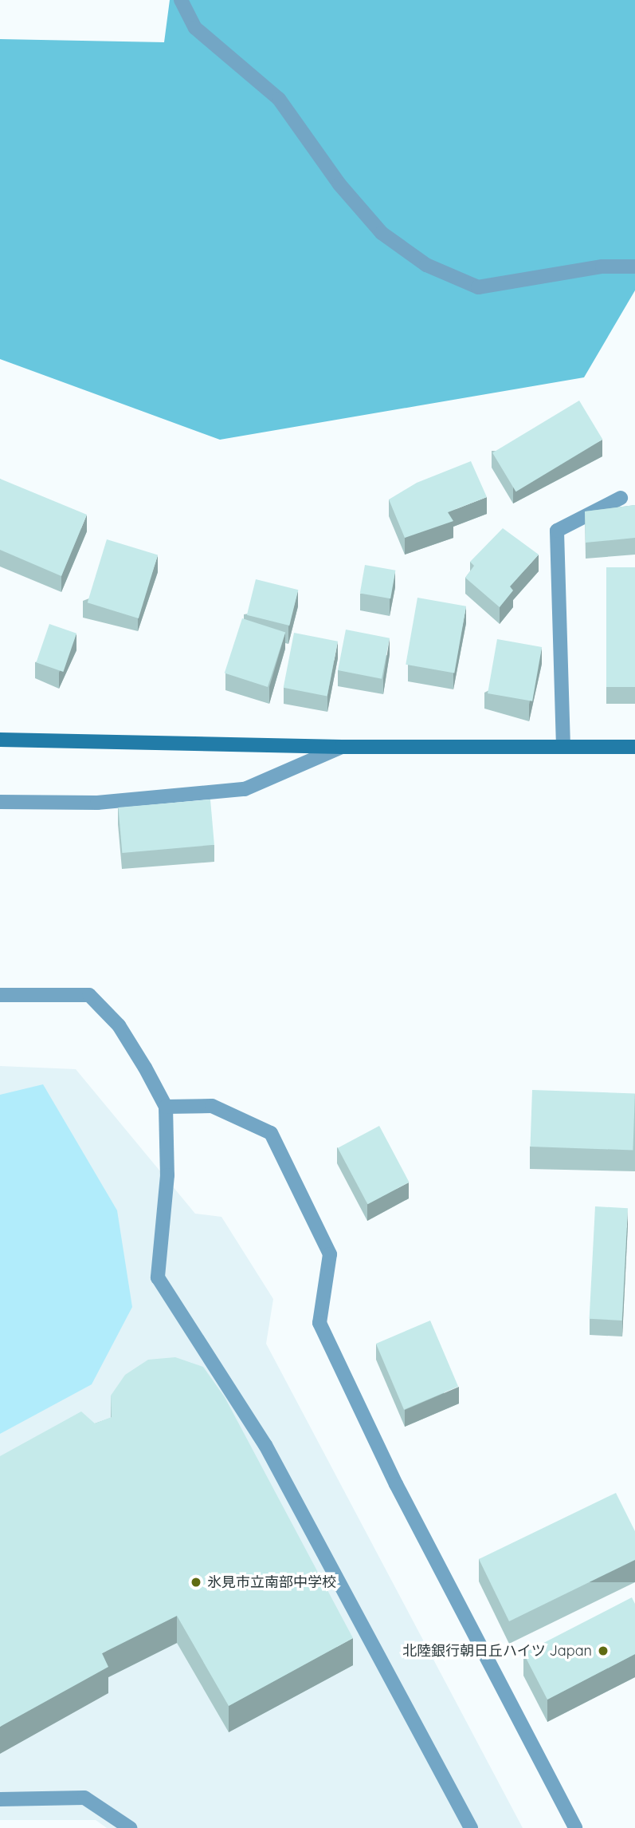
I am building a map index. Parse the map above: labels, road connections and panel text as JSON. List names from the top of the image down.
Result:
{
  "places": ["氷見市立南部中学校", "北陸銀行朝日丘ハイツ Japan"]
}
